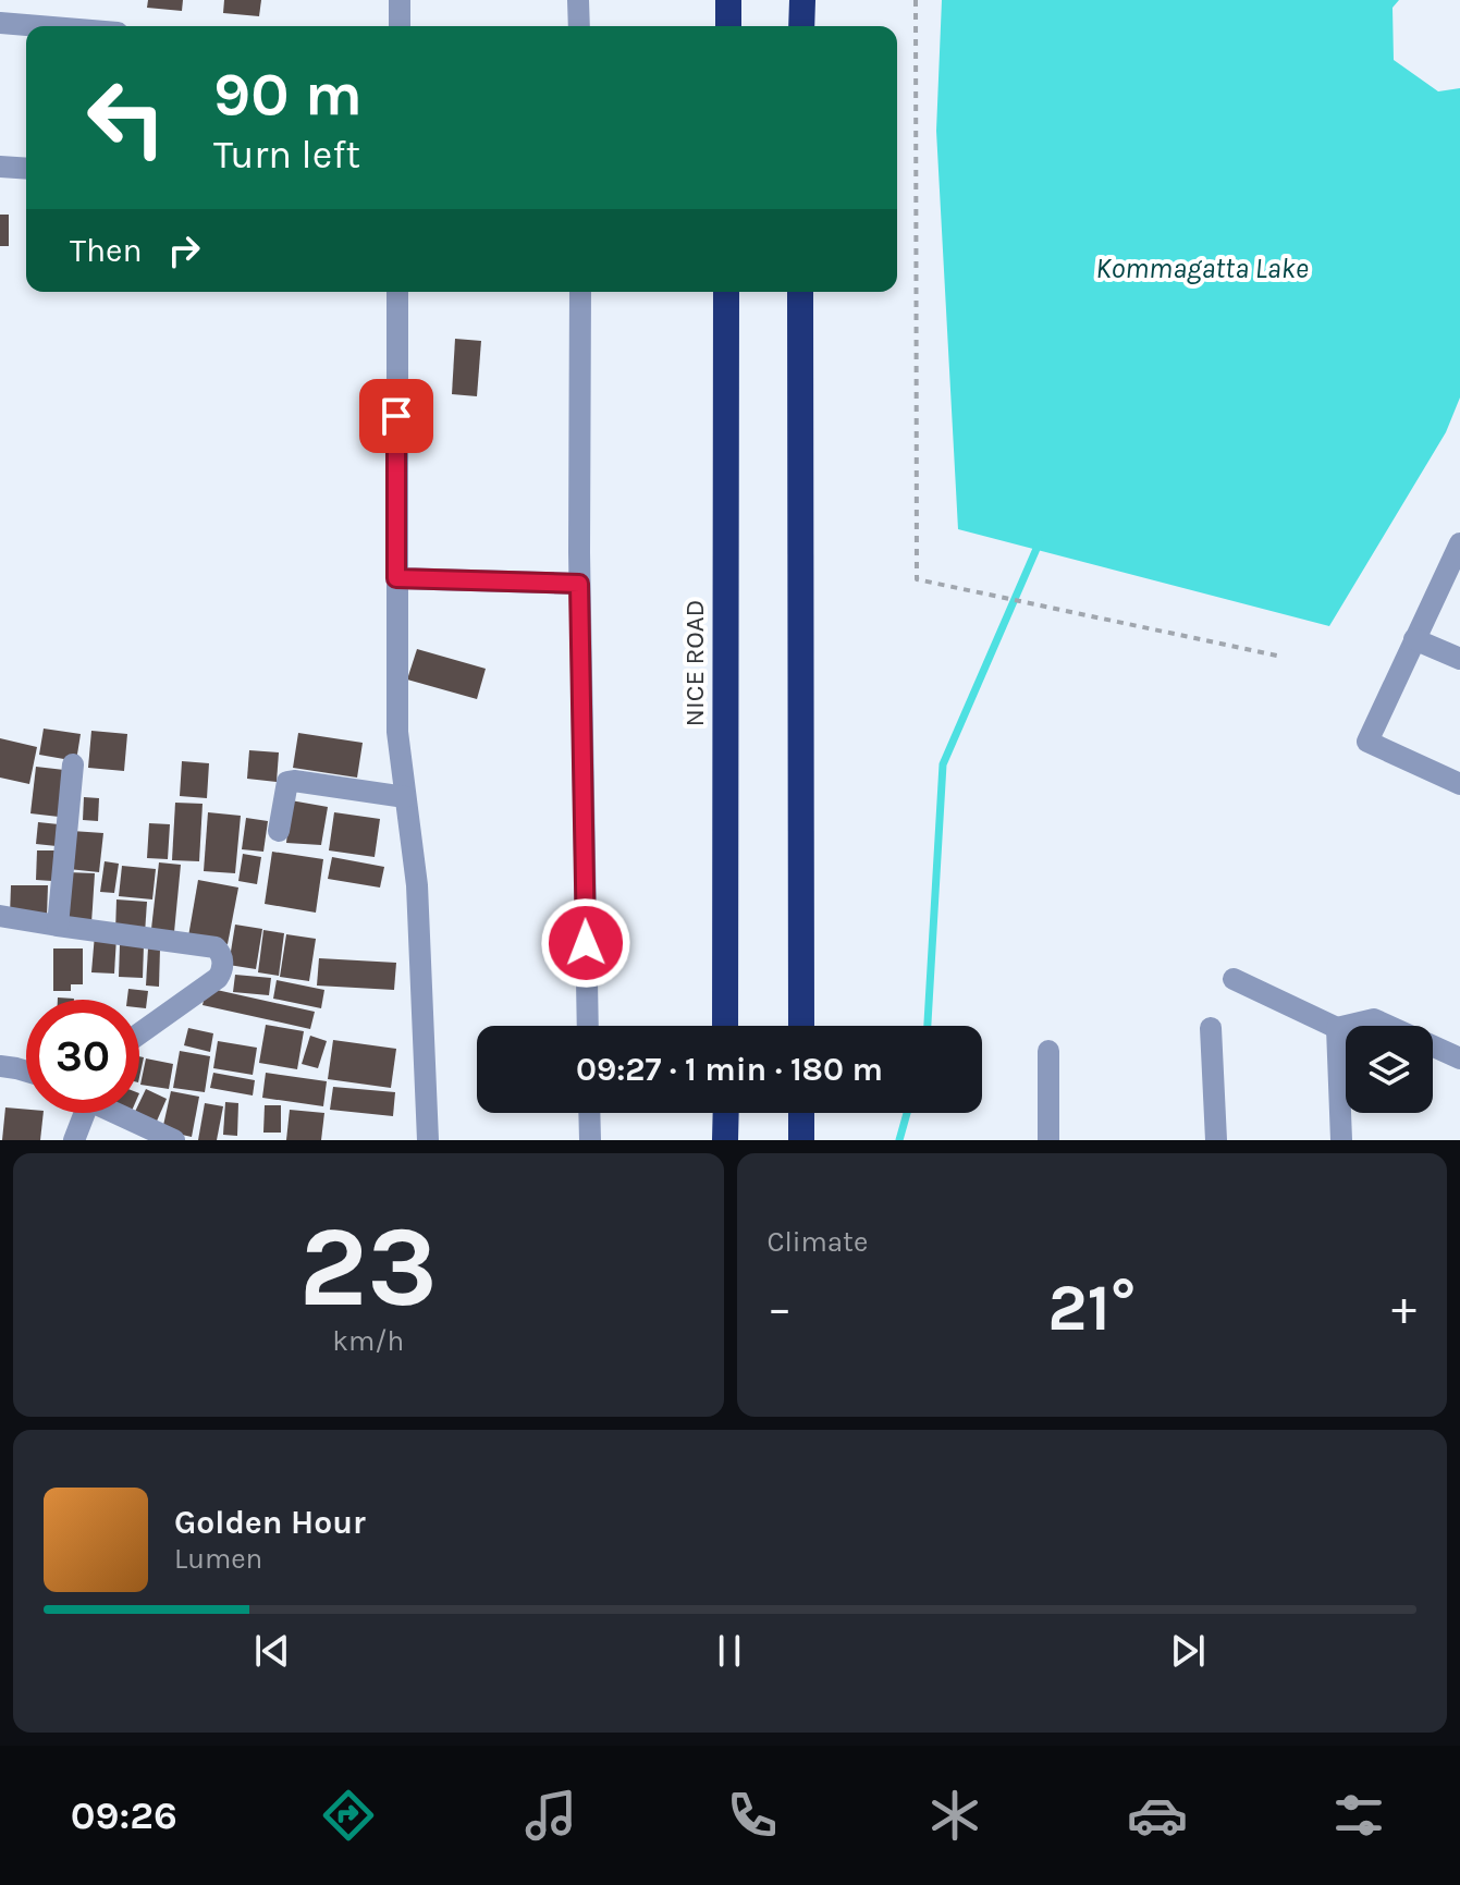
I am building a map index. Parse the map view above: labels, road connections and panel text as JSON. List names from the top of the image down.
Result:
{
  "streets": {
    "highway": ["NICE ROAD"]
  },
  "water": ["Kommagatta Lake"],
  "page": {
    "turn": ["90 m", "Turn left"],
    "then": "Then",
    "limit": "30",
    "trip": "09:27 · 1 min · 180 m",
    "tile": [
      ["23", "km/h"],
      "Climate"
    ],
    "heat": ["−", "21°", "+"],
    "song": ["Golden Hour", "Lumen"],
    "tabs": "09:26"
  }
}
